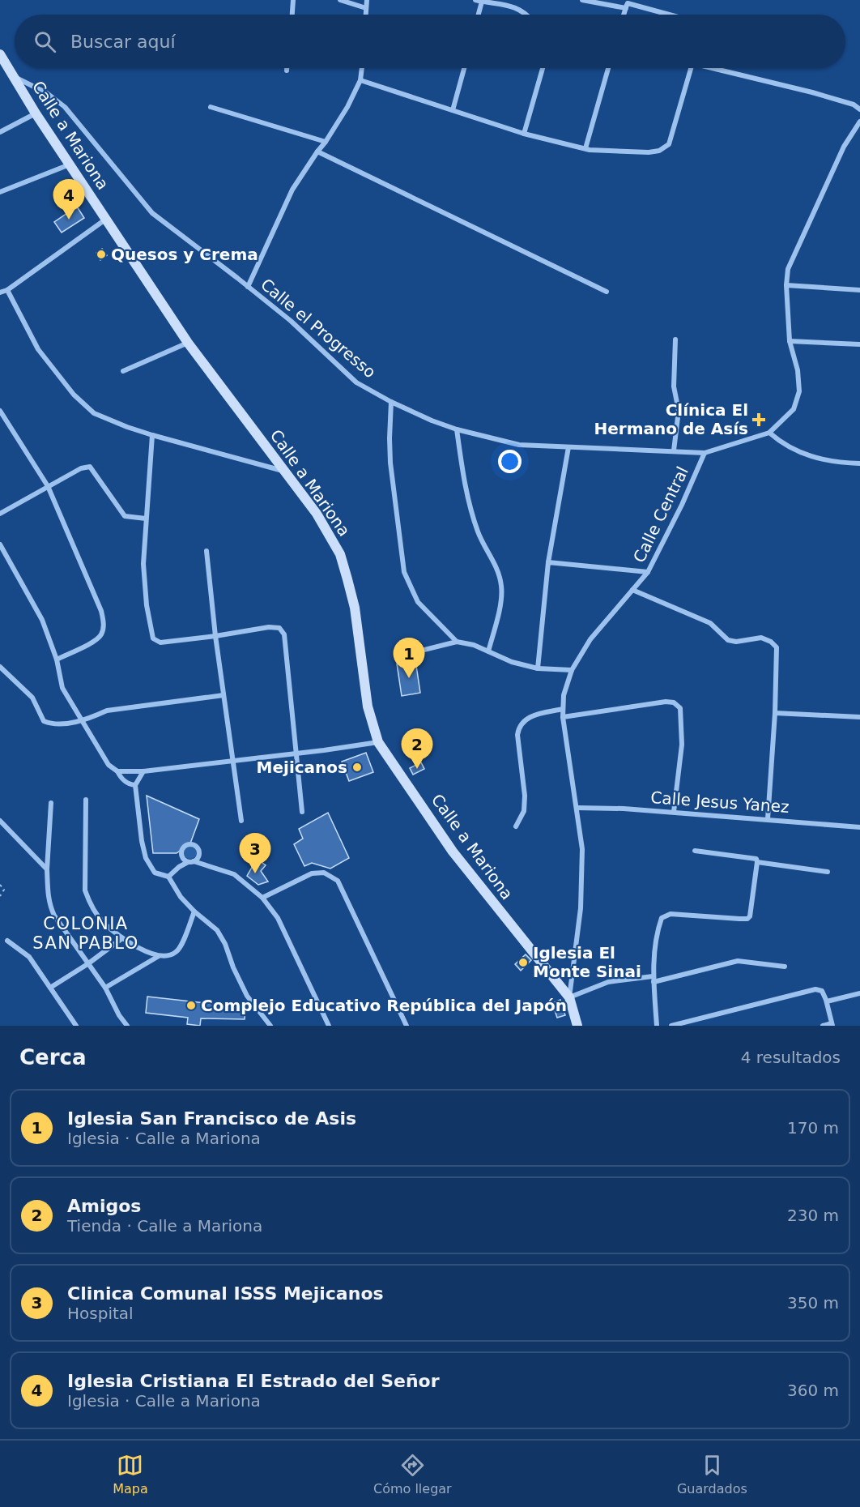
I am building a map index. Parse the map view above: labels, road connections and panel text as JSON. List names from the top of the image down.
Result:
{
  "streets": {
    "main road": ["Calle a Mariona"],
    "street": ["Calle el Progresso", "Calle Central", "Calle Jesus Yanez"]
  },
  "crossings": [
    ["Calle a Mariona", "Calle el Progresso"],
    ["Calle a Mariona", "Calle Central"],
    ["Calle el Progresso", "Calle Central"],
    ["Calle Central", "Calle Jesus Yanez"]
  ],
  "districts": ["COLONIA SAN PABLO"],
  "places": {
    "other": [
      "Quesos y Crema",
      "Mejicanos",
      "Iglesia El Monte Sinai",
      "Complejo Educativo República del Japón"
    ],
    "health": ["Clínica El Hermano de Asís"]
  },
  "page": {
    "search": "Buscar aquí",
    "pins": [
      "4",
      "1",
      "2",
      "3"
    ],
    "heading": ["Cerca", "4 resultados"],
    "list": [
      {
        "mark": "1",
        "name": "Iglesia San Francisco de Asis",
        "note": "Iglesia · Calle a Mariona",
        "value": "170 m"
      },
      {
        "mark": "2",
        "name": "Amigos",
        "note": "Tienda · Calle a Mariona",
        "value": "230 m"
      },
      {
        "mark": "3",
        "name": "Clinica Comunal ISSS Mejicanos",
        "note": "Hospital",
        "value": "350 m"
      },
      {
        "mark": "4",
        "name": "Iglesia Cristiana El Estrado del Señor",
        "note": "Iglesia · Calle a Mariona",
        "value": "360 m"
      }
    ],
    "nav": ["Mapa", "Cómo llegar", "Guardados"]
  }
}
